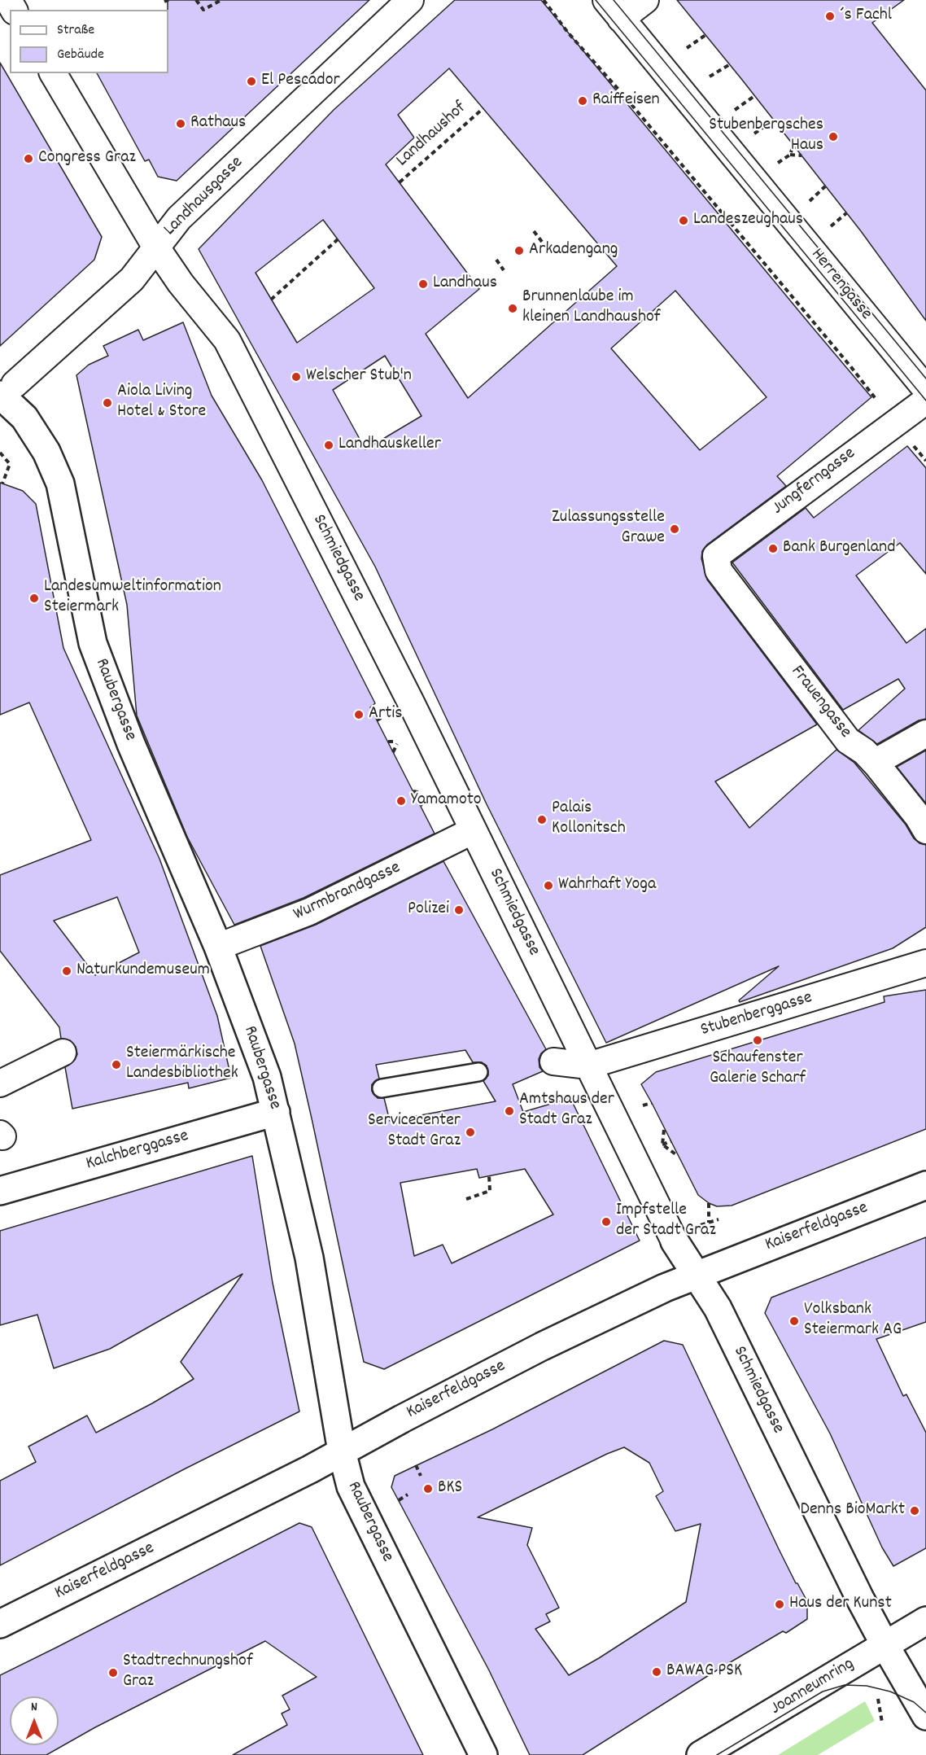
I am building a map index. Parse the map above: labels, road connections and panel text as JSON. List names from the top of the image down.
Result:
{
  "streets": {
    "street": [
      "Landhausgasse",
      "Herrengasse",
      "Jungferngasse",
      "Schmiedgasse",
      "Raubergasse",
      "Frauengasse",
      "Wurmbrandgasse",
      "Stubenberggasse",
      "Kalchberggasse",
      "Kaiserfeldgasse",
      "Joanneumring"
    ],
    "path": ["Landhaushof"]
  },
  "crossings": [
    ["Landhausgasse", "Schmiedgasse"],
    ["Landhausgasse", "Raubergasse"],
    ["Jungferngasse", "Frauengasse"],
    ["Schmiedgasse", "Wurmbrandgasse"],
    ["Schmiedgasse", "Stubenberggasse"],
    ["Schmiedgasse", "Kaiserfeldgasse"],
    ["Schmiedgasse", "Joanneumring"],
    ["Raubergasse", "Wurmbrandgasse"],
    ["Raubergasse", "Kalchberggasse"],
    ["Raubergasse", "Kaiserfeldgasse"]
  ],
  "places": [
    "´s Fachl",
    "El Pescador",
    "Raiffeisen",
    "Rathaus",
    "Stubenbergsches Haus",
    "Congress Graz",
    "Landeszeughaus",
    "Arkadengang",
    "Landhaus",
    "Brunnenlaube im kleinen Landhaushof",
    "Welscher Stub'n",
    "Aiola Living Hotel & Store",
    "Landhauskeller",
    "Zulassungsstelle Grawe",
    "Bank Burgenland",
    "Landesumweltinformation Steiermark",
    "Artis",
    "Yamamoto",
    "Palais Kollonitsch",
    "Wahrhaft Yoga",
    "Polizei",
    "Naturkundemuseum",
    "Schaufenster Galerie Scharf",
    "Steiermärkische Landesbibliothek",
    "Amtshaus der Stadt Graz",
    "Servicecenter Stadt Graz",
    "Impfstelle der Stadt Graz",
    "Volksbank Steiermark AG",
    "BKS",
    "Denns BioMarkt",
    "Haus der Kunst",
    "BAWAG PSK",
    "Stadtrechnungshof Graz"
  ],
  "legend": ["Straße", "Gebäude"],
  "north": "top"
}
